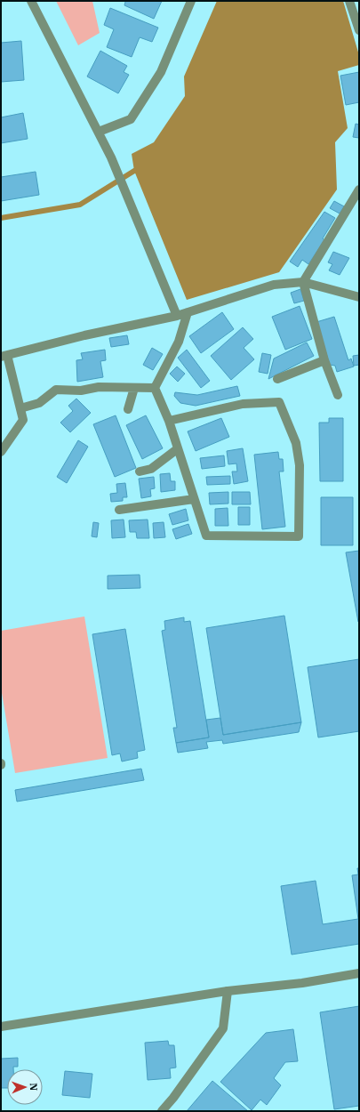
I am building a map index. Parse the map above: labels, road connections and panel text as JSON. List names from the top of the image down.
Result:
{
  "north": "right"
}
